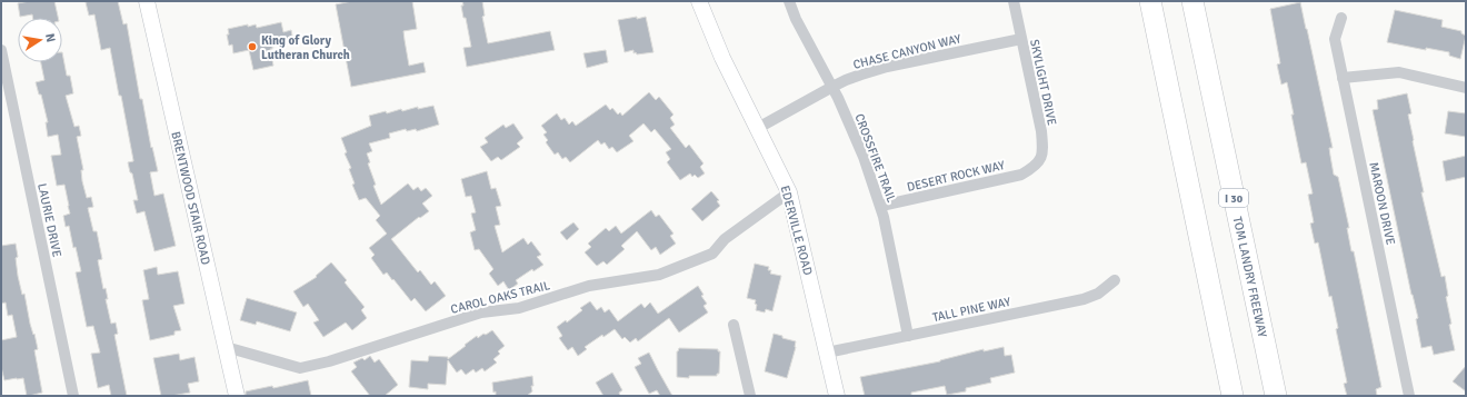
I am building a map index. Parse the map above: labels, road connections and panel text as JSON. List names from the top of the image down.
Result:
{
  "streets": {
    "highway": ["I 30", "TOM LANDRY FREEWAY"],
    "street": [
      "CHASE CANYON WAY",
      "SKYLIGHT DRIVE",
      "CROSSFIRE TRAIL",
      "DESERT ROCK WAY",
      "BRENTWOOD STAIR ROAD",
      "MAROON DRIVE",
      "LAURIE DRIVE",
      "EDERVILLE ROAD",
      "CAROL OAKS TRAIL",
      "TALL PINE WAY"
    ]
  },
  "crossings": [
    ["CHASE CANYON WAY", "SKYLIGHT DRIVE"],
    ["CHASE CANYON WAY", "CROSSFIRE TRAIL"],
    ["CHASE CANYON WAY", "EDERVILLE ROAD"],
    ["SKYLIGHT DRIVE", "DESERT ROCK WAY"],
    ["CROSSFIRE TRAIL", "DESERT ROCK WAY"],
    ["CROSSFIRE TRAIL", "TALL PINE WAY"],
    ["BRENTWOOD STAIR ROAD", "CAROL OAKS TRAIL"],
    ["EDERVILLE ROAD", "CAROL OAKS TRAIL"],
    ["EDERVILLE ROAD", "TALL PINE WAY"]
  ],
  "places": ["King of Glory Lutheran Church"],
  "north": "right"
}
